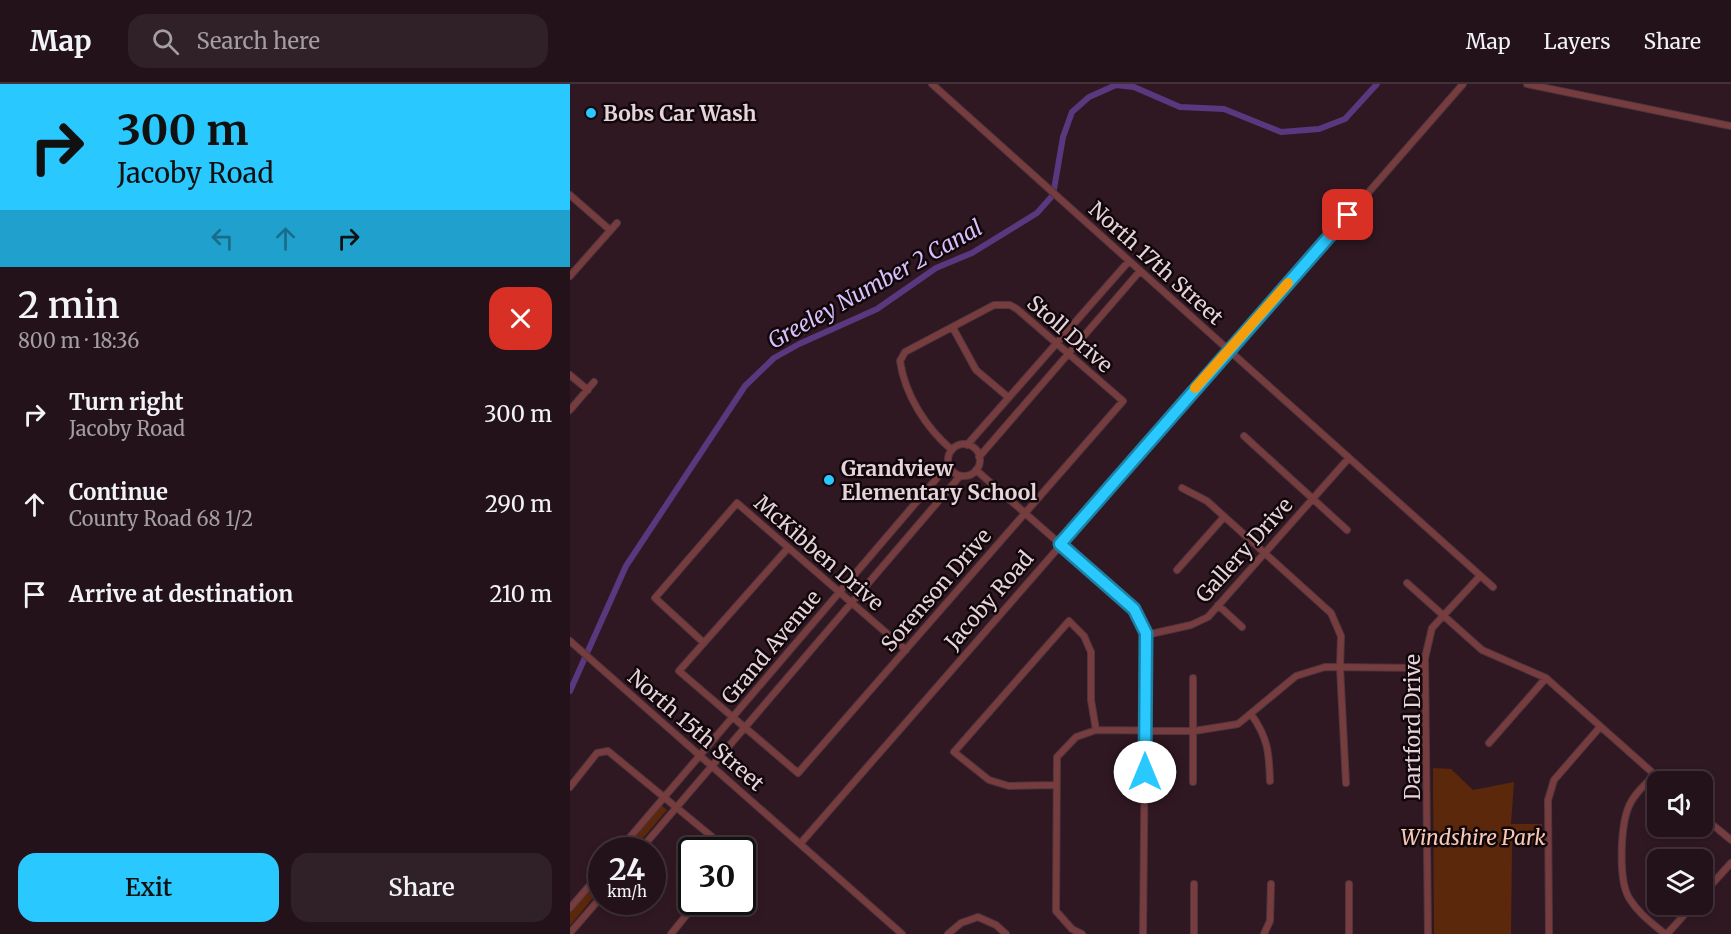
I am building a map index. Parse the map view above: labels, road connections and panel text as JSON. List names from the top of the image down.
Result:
{
  "streets": {
    "street": [
      "North 17th Street",
      "Stoll Drive",
      "Gallery Drive",
      "McKibben Drive",
      "Sorenson Drive",
      "Jacoby Road",
      "Grand Avenue",
      "Dartford Drive",
      "North 15th Street"
    ]
  },
  "crossings": [
    ["North 17th Street", "Gallery Drive"],
    ["North 17th Street", "Jacoby Road"],
    ["North 17th Street", "Dartford Drive"],
    ["Stoll Drive", "Sorenson Drive"],
    ["Stoll Drive", "Grand Avenue"],
    ["McKibben Drive", "Sorenson Drive"],
    ["McKibben Drive", "Grand Avenue"],
    ["Sorenson Drive", "Grand Avenue"],
    ["Jacoby Road", "North 15th Street"],
    ["Grand Avenue", "North 15th Street"]
  ],
  "water": ["Greeley Number 2 Canal"],
  "parks": ["Windshire Park"],
  "places": ["Bobs Car Wash", "Grandview Elementary School"],
  "page": {
    "header": "Map",
    "search": "Search here",
    "nav": ["Map", "Layers", "Share"],
    "turn": ["300 m", "Jacoby Road"],
    "heading": ["2 min", "800 m · 18:36"],
    "list": [
      {
        "name": "Turn right",
        "note": "Jacoby Road",
        "value": "300 m"
      },
      {
        "name": "Continue",
        "note": "County Road 68 1/2",
        "value": "290 m"
      },
      {
        "name": "Arrive at destination",
        "value": "210 m"
      }
    ],
    "speed": "24 km/h",
    "limit": "30",
    "buttons": ["Exit", "Share"]
  }
}
